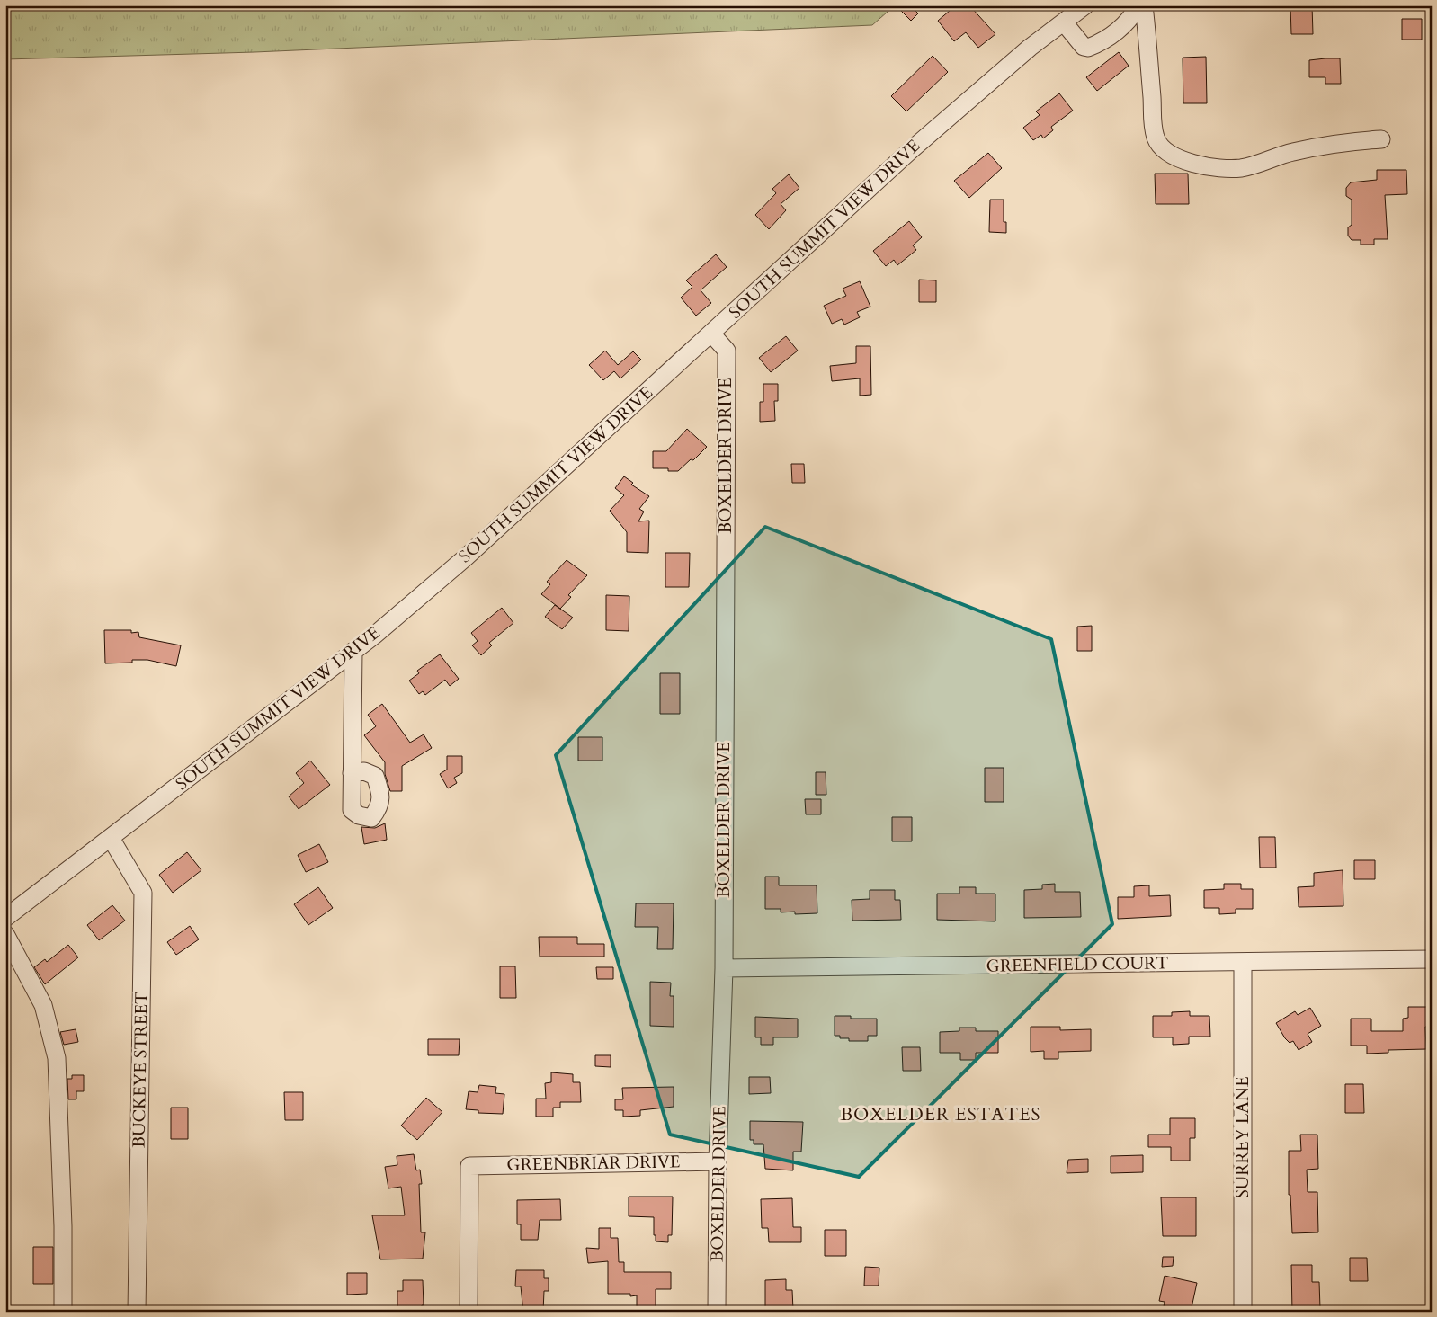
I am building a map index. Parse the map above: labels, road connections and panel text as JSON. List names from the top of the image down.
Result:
{
  "streets": {
    "street": [
      "SOUTH SUMMIT VIEW DRIVE",
      "BOXELDER DRIVE",
      "GREENFIELD COURT",
      "BUCKEYE STREET",
      "SURREY LANE",
      "GREENBRIAR DRIVE"
    ]
  },
  "crossings": [
    ["SOUTH SUMMIT VIEW DRIVE", "BOXELDER DRIVE"],
    ["SOUTH SUMMIT VIEW DRIVE", "BUCKEYE STREET"],
    ["BOXELDER DRIVE", "GREENFIELD COURT"],
    ["BOXELDER DRIVE", "GREENBRIAR DRIVE"],
    ["GREENFIELD COURT", "SURREY LANE"]
  ],
  "districts": ["BOXELDER ESTATES"]
}
